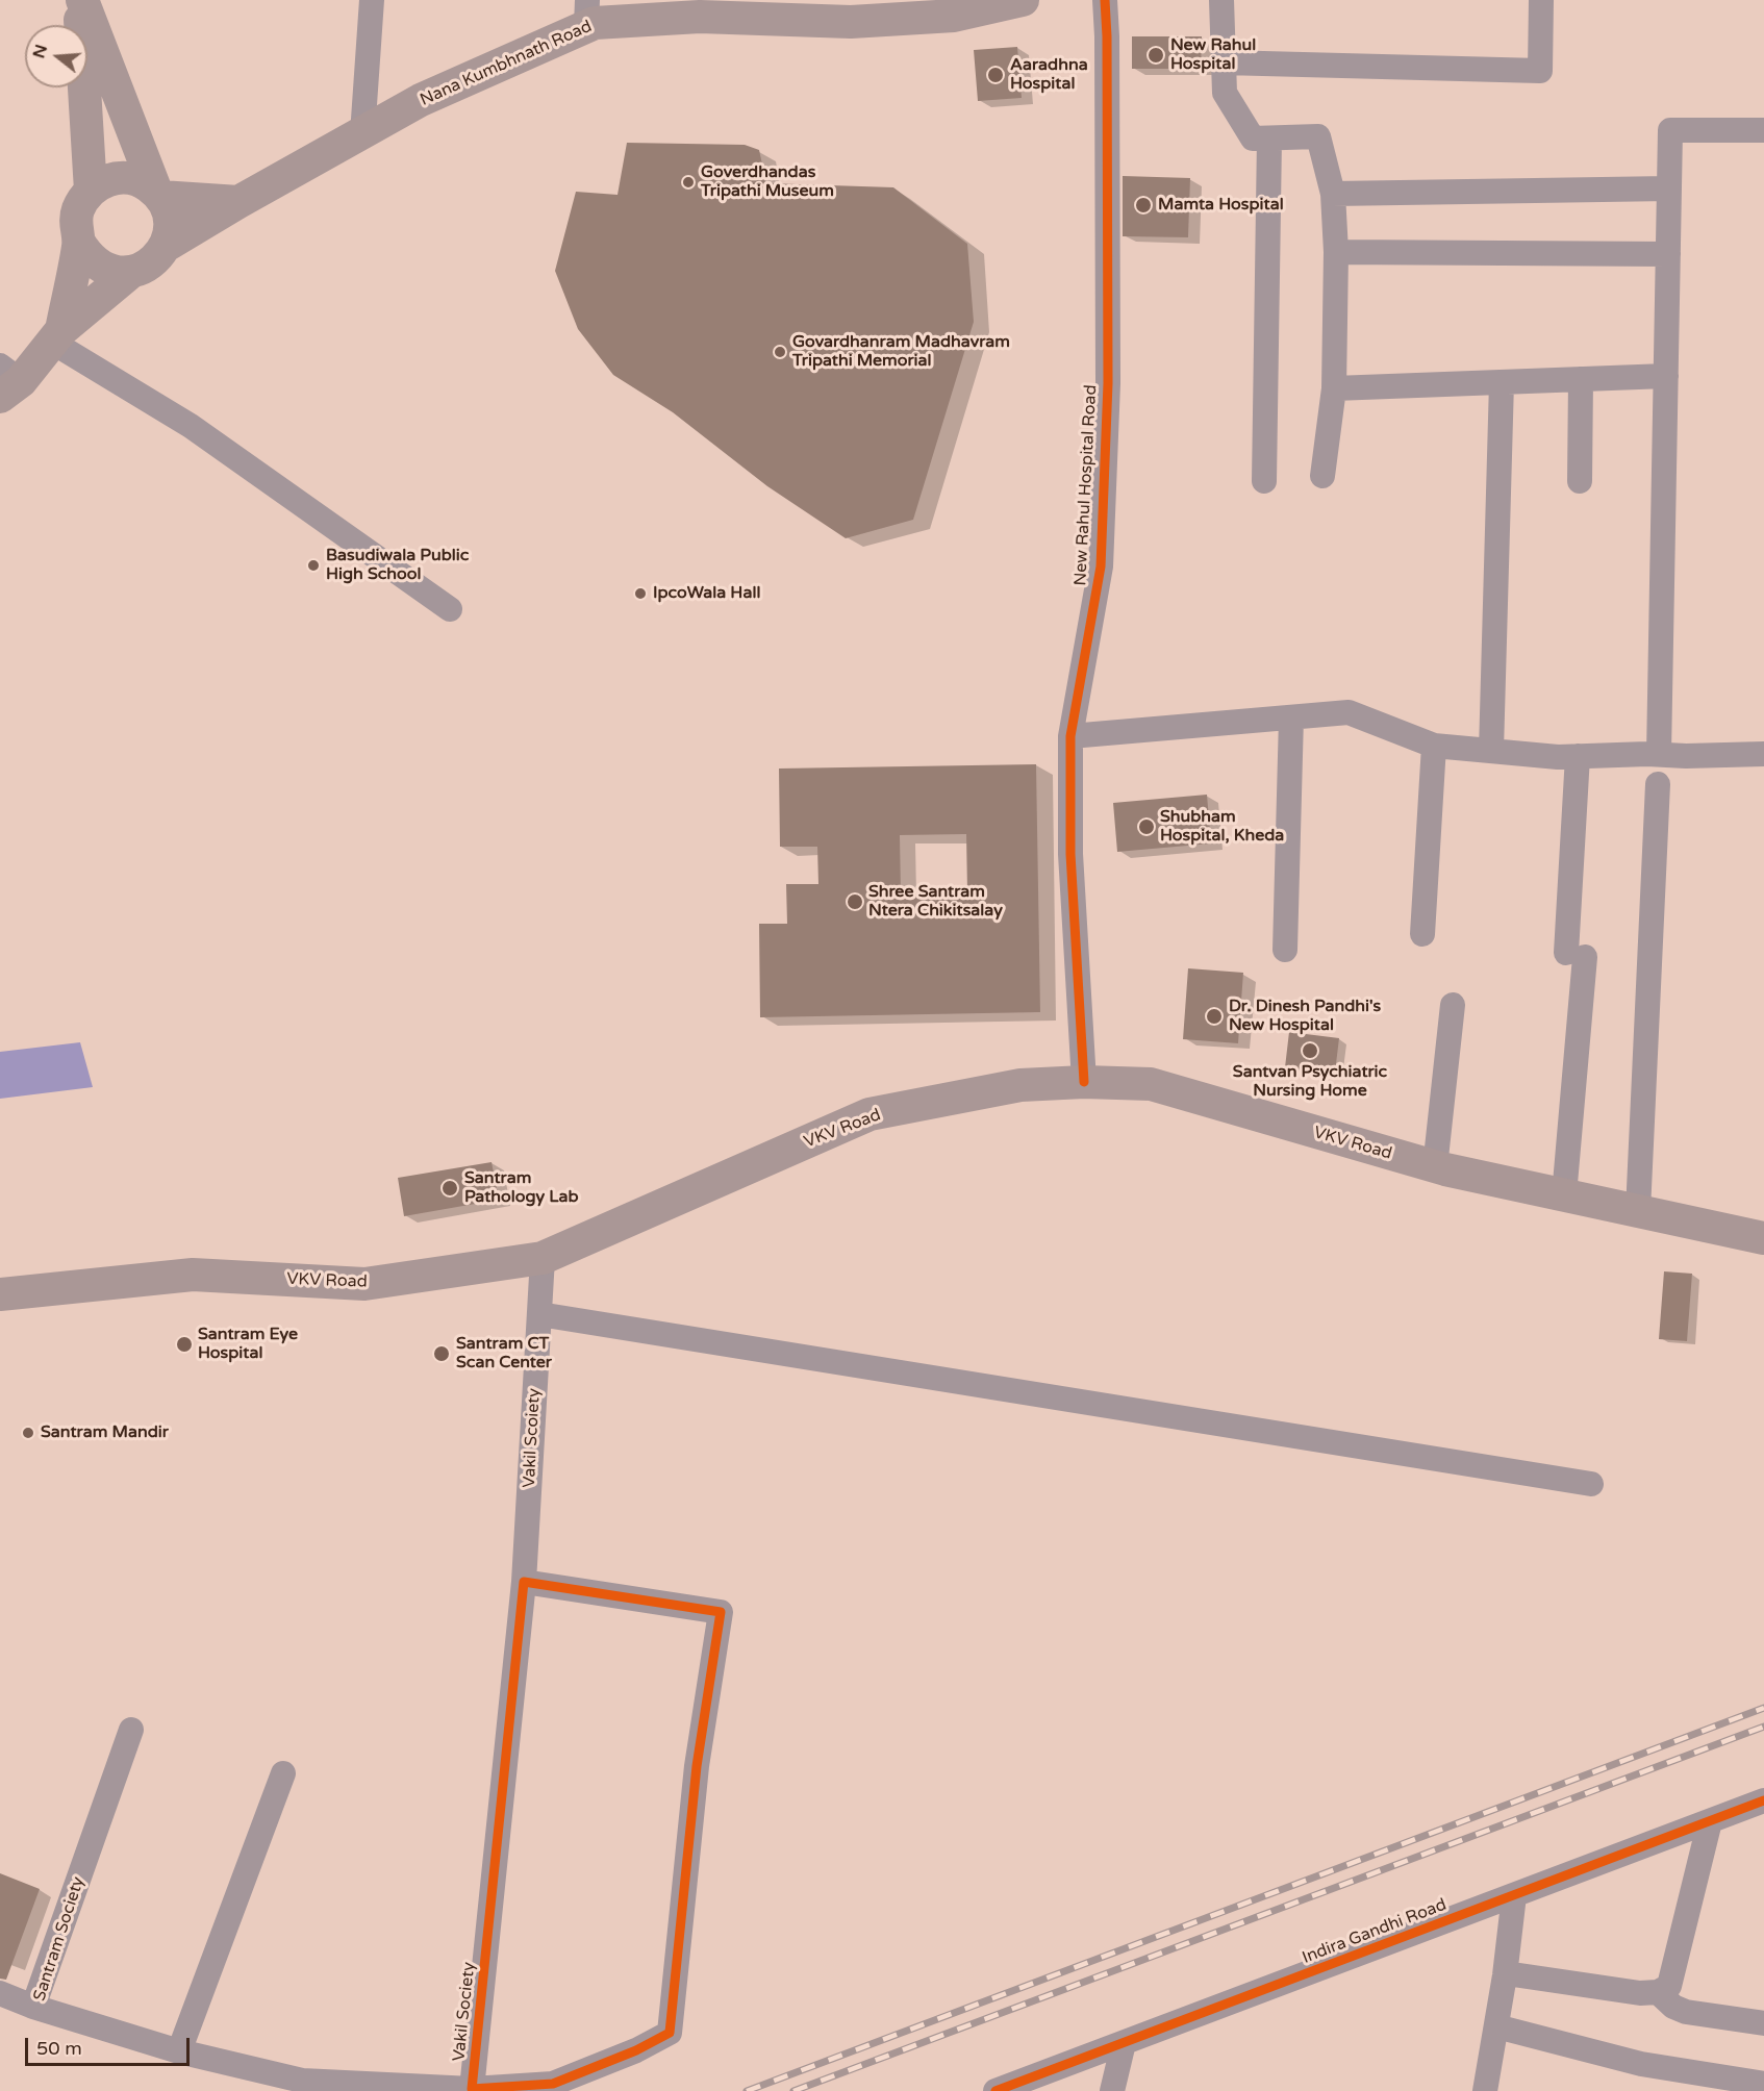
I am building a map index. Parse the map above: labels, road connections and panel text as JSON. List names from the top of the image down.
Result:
{
  "streets": {
    "main road": ["Nana Kumbhnath Road", "VKV Road"],
    "street": [
      "New Rahul Hospital Road",
      "Vakil Scoiety",
      "Indira Gandhi Road",
      "Santram Society",
      "Vakil Society"
    ]
  },
  "crossings": [
    ["New Rahul Hospital Road", "VKV Road"],
    ["VKV Road", "Vakil Scoiety"],
    ["Vakil Scoiety", "Vakil Society"],
    ["Santram Society", "Vakil Society"]
  ],
  "places": [
    "New Rahul Hospital",
    "Aaradhna Hospital",
    "Goverdhandas Tripathi Museum",
    "Mamta Hospital",
    "Govardhanram Madhavram Tripathi Memorial",
    "Basudiwala Public High School",
    "IpcoWala Hall",
    "Shubham Hospital, Kheda",
    "Shree Santram Ntera Chikitsalay",
    "Dr. Dinesh Pandhi's New Hospital",
    "Santvan Psychiatric Nursing Home",
    "Santram Pathology Lab",
    "Santram Eye Hospital",
    "Santram CT Scan Center",
    "Santram Mandir"
  ],
  "scale_bar": "50 m",
  "north": "left"
}
